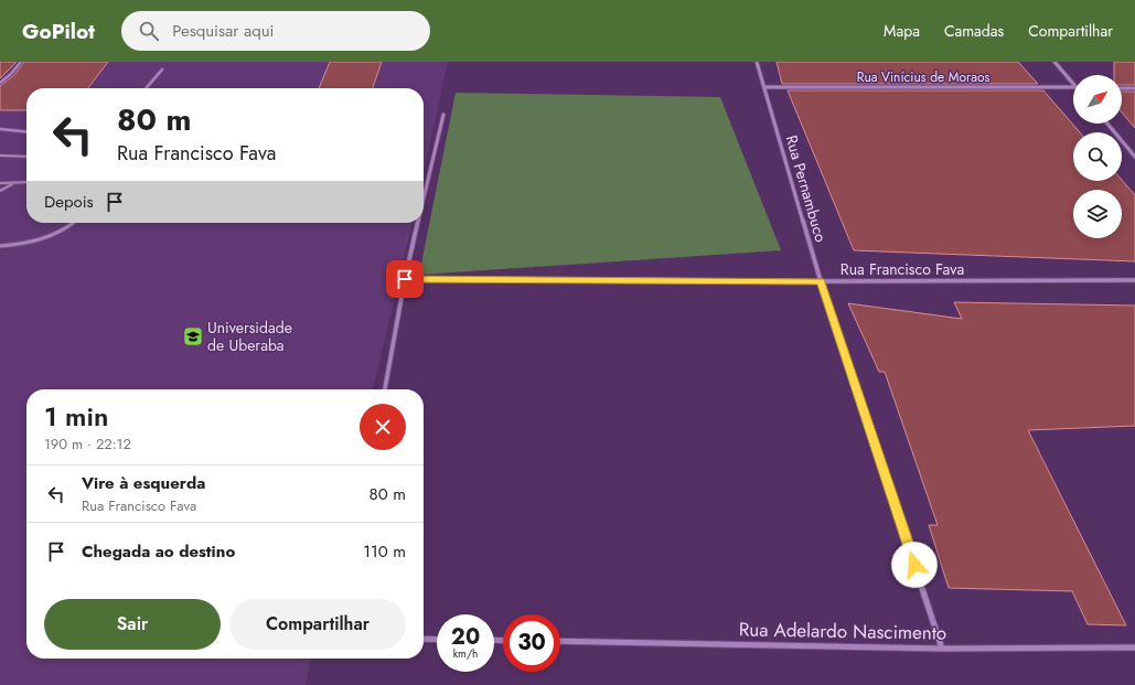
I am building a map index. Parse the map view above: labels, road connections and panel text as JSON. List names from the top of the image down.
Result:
{
  "streets": {
    "street": [
      "Rua Vinícius de Moraos",
      "Rua Pernambuco",
      "Rua Francisco Fava",
      "Rua Adelardo Nascimento"
    ]
  },
  "crossings": [
    ["Rua Vinícius de Moraos", "Rua Pernambuco"],
    ["Rua Pernambuco", "Rua Francisco Fava"],
    ["Rua Pernambuco", "Rua Adelardo Nascimento"]
  ],
  "places": {
    "school or university": ["Universidade de Uberaba"]
  },
  "north": "top right",
  "page": {
    "header": "GoPilot",
    "search": "Pesquisar aqui",
    "nav": ["Mapa", "Camadas", "Compartilhar"],
    "turn": ["80 m", "Rua Francisco Fava"],
    "then": "Depois",
    "heading": ["1 min", "190 m · 22:12"],
    "list": [
      {
        "name": "Vire à esquerda",
        "note": "Rua Francisco Fava",
        "value": "80 m"
      },
      {
        "name": "Chegada ao destino",
        "value": "110 m"
      }
    ],
    "buttons": ["Sair", "Compartilhar"],
    "speed": "20 km/h",
    "limit": "30"
  }
}
